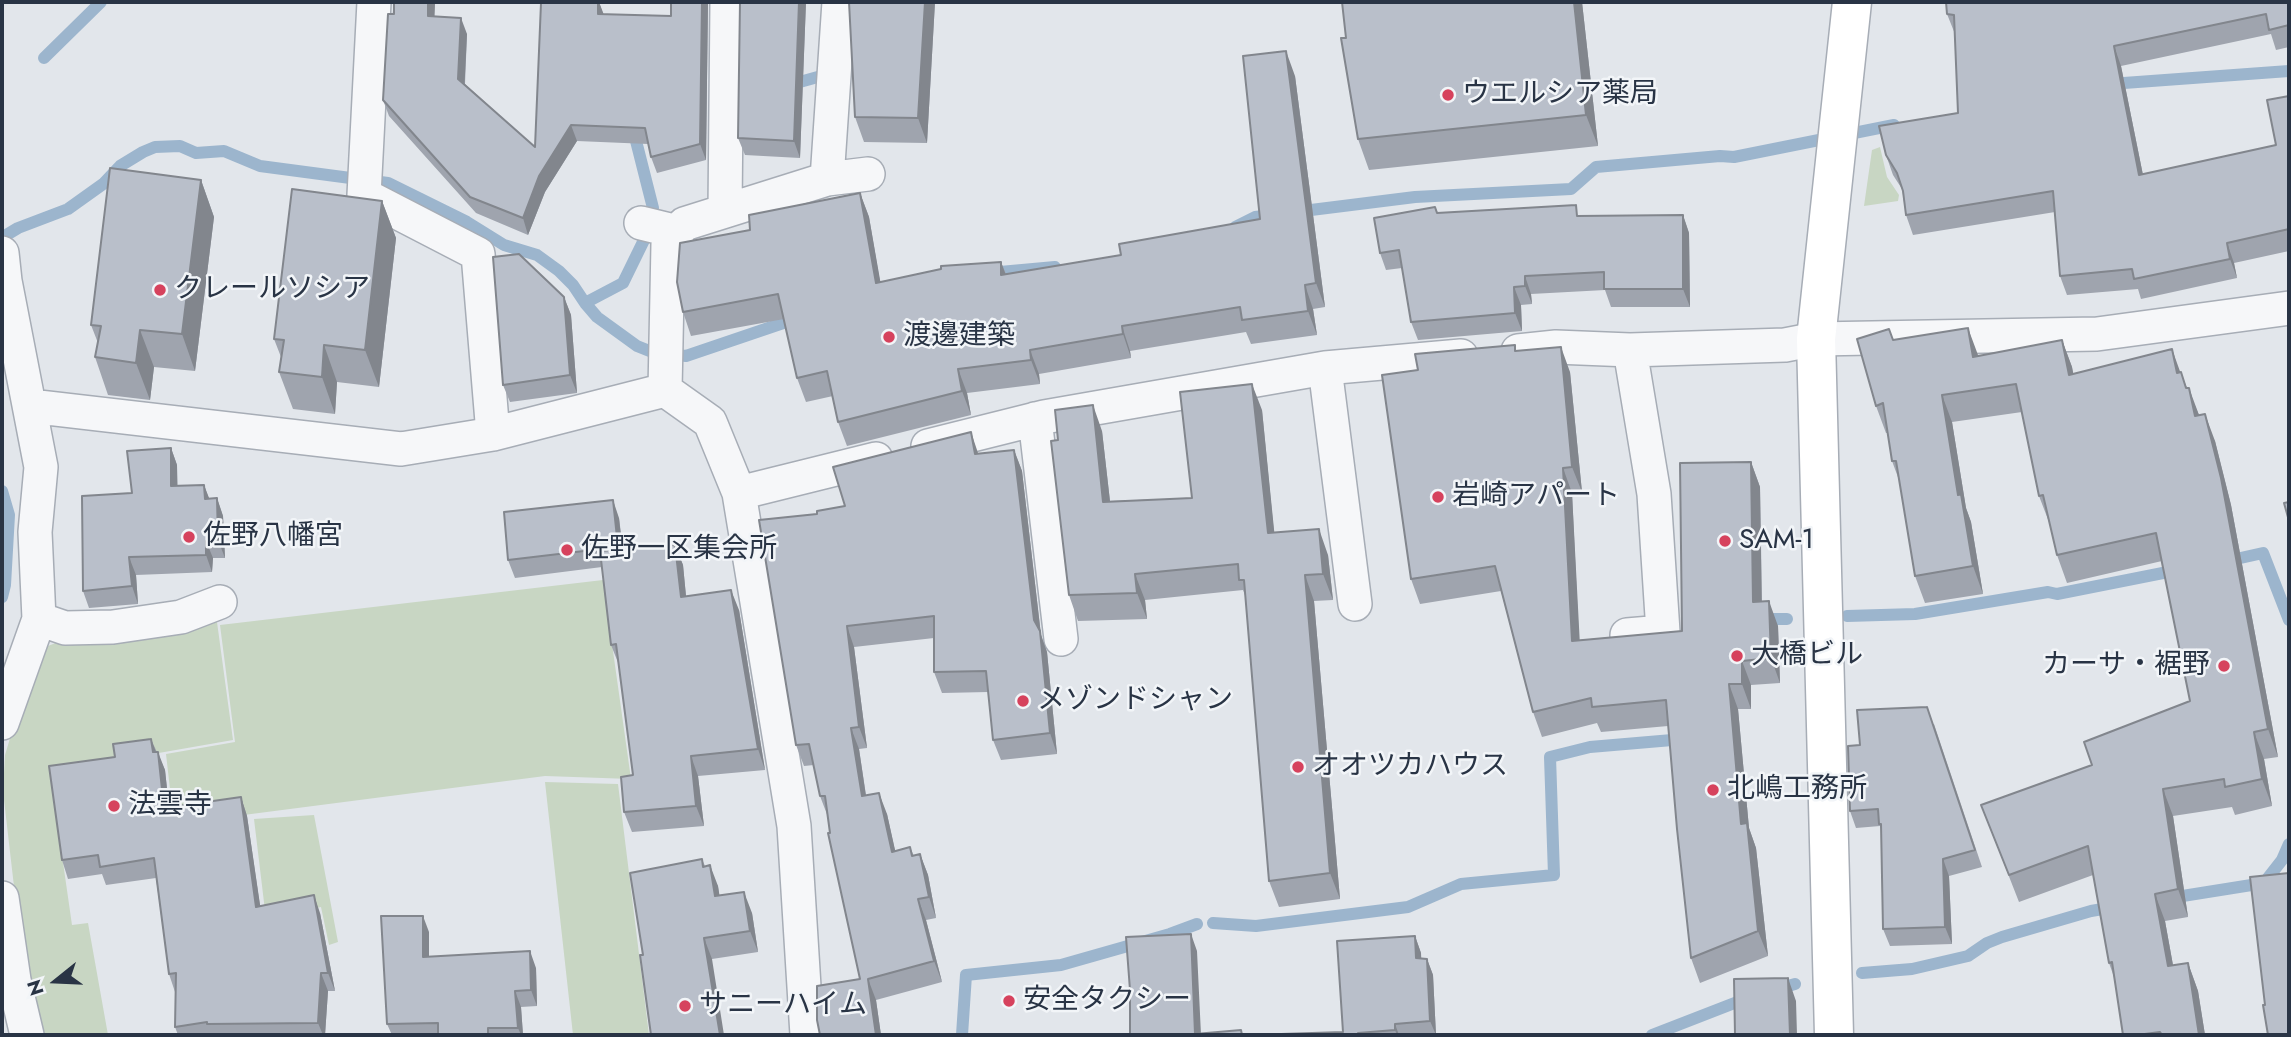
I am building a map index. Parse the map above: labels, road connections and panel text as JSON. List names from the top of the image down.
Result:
{
  "places": [
    "ウエルシア薬局",
    "クレールソシア",
    "渡邊建築",
    "岩崎アパート",
    "佐野八幡宮",
    "SAM-1",
    "佐野一区集会所",
    "大橋ビル",
    "カーサ・裾野",
    "メゾンドシャン",
    "オオツカハウス",
    "北嶋工務所",
    "法雲寺",
    "安全タクシー",
    "サニーハイム"
  ],
  "north": "left"
}
